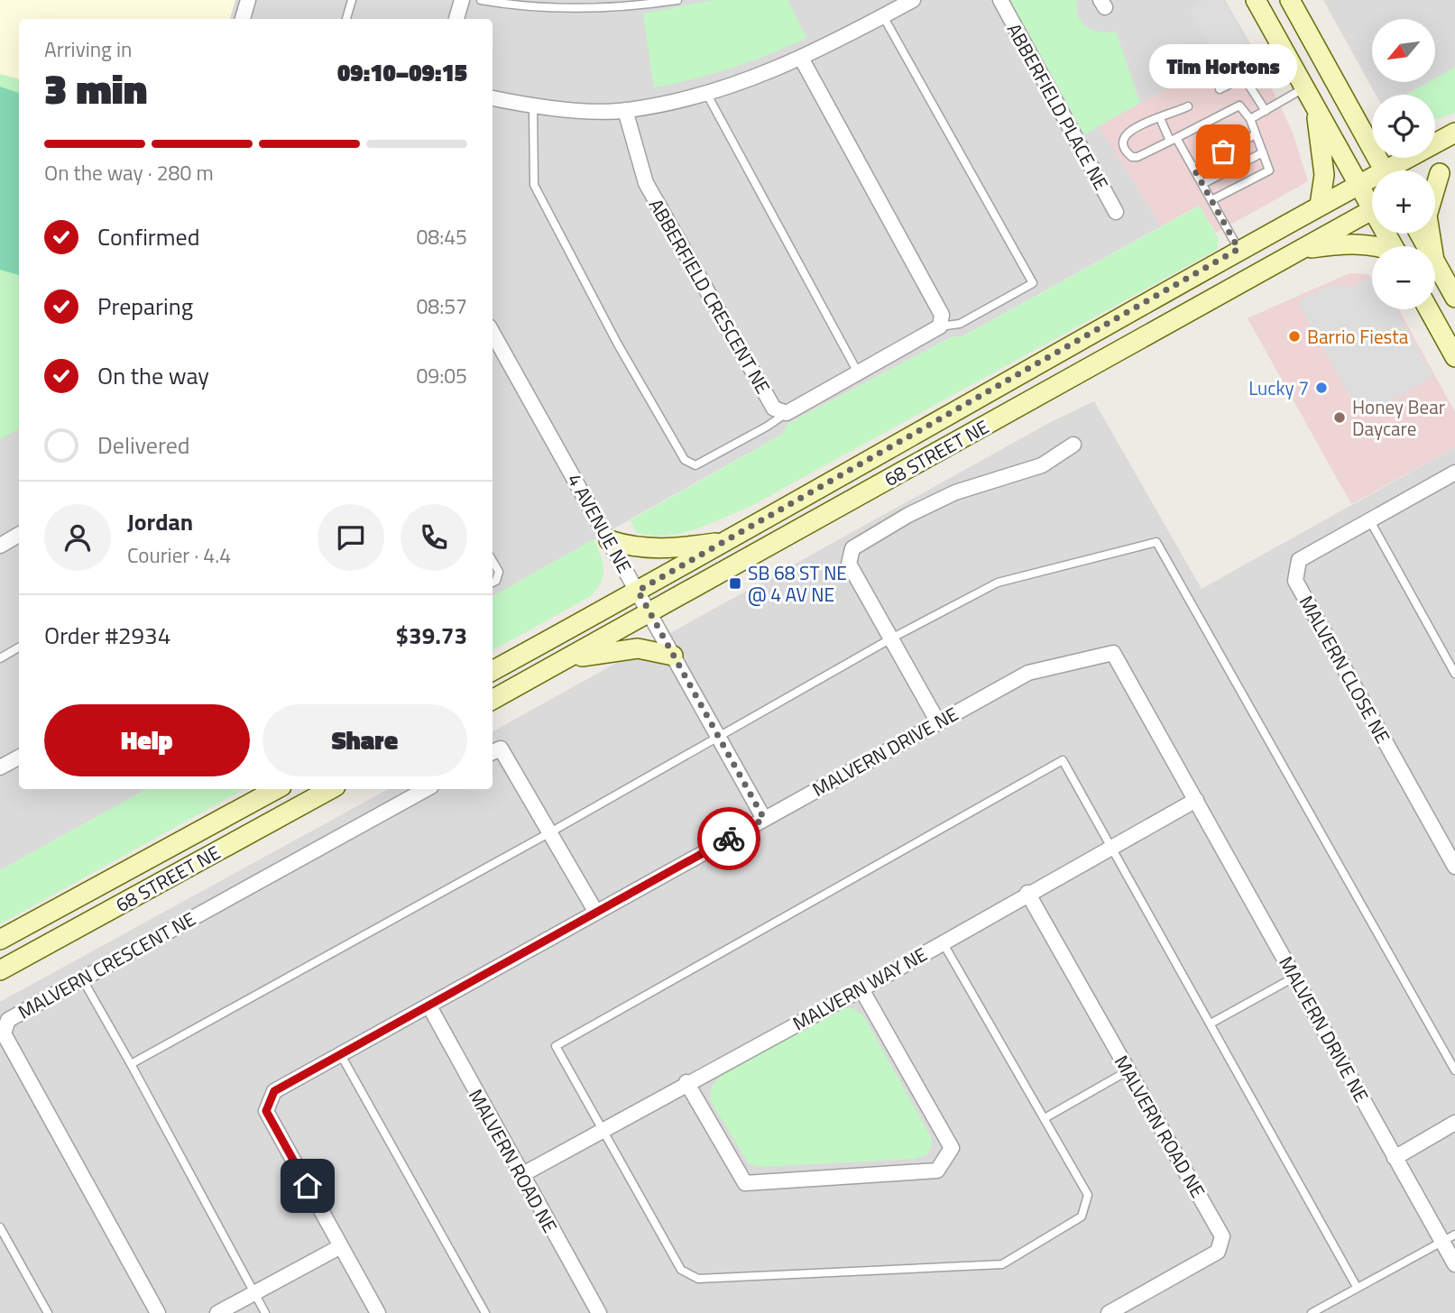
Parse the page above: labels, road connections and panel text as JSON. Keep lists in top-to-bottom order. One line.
{"streets":{"main road":["68 STREET NE"],"street":["ABBERFIELD PLACE NE","ABBERFIELD CRESCENT NE","4 AVENUE NE","MALVERN CLOSE NE","MALVERN DRIVE NE","MALVERN CRESCENT NE","MALVERN WAY NE","MALVERN ROAD NE"]},"crossings":[["68 STREET NE","4 AVENUE NE"],["4 AVENUE NE","MALVERN DRIVE NE"],["MALVERN DRIVE NE","MALVERN WAY NE"],["MALVERN DRIVE NE","MALVERN ROAD NE"],["MALVERN WAY NE","MALVERN ROAD NE"]],"places":{"other":["Tim Hortons","Barrio Fiesta","Lucky 7","Honey Bear Daycare"],"transit":["SB 68 ST NE @ 4 AV NE"]},"north":"bottom left","page":{"map_buttons":["+","−"],"heading":["3 min","Arriving in","09:10–09:15"],"panel":["Jordan","Courier · 4.4","Order #2934","$39.73"],"bubble":"Tim Hortons","bar":"On the way · 280 m","list":[["Confirmed","08:45"],["Preparing","08:57"],["On the way","09:05"],"Delivered"],"buttons":["Help","Share"]}}
